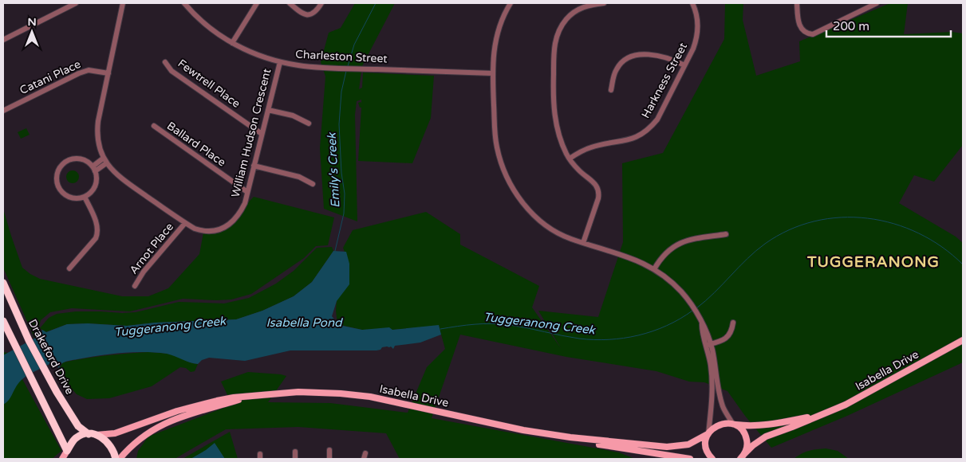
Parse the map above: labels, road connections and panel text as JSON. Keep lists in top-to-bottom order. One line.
{"streets":{"highway":["Drakeford Drive"],"main road":["Isabella Drive"],"street":["Charleston Street","Catani Place","Harkness Street","Fewtrell Place","William Hudson Crescent","Ballard Place","Arnot Place"]},"crossings":[["Charleston Street","William Hudson Crescent"],["Catani Place","William Hudson Crescent"],["Fewtrell Place","William Hudson Crescent"],["William Hudson Crescent","Ballard Place"],["William Hudson Crescent","Arnot Place"],["Drakeford Drive","Isabella Drive"]],"districts":["TUGGERANONG"],"water":["Emily's Creek","Isabella Pond","Tuggeranong Creek"],"scale_bar":"200 m","north":"top"}
